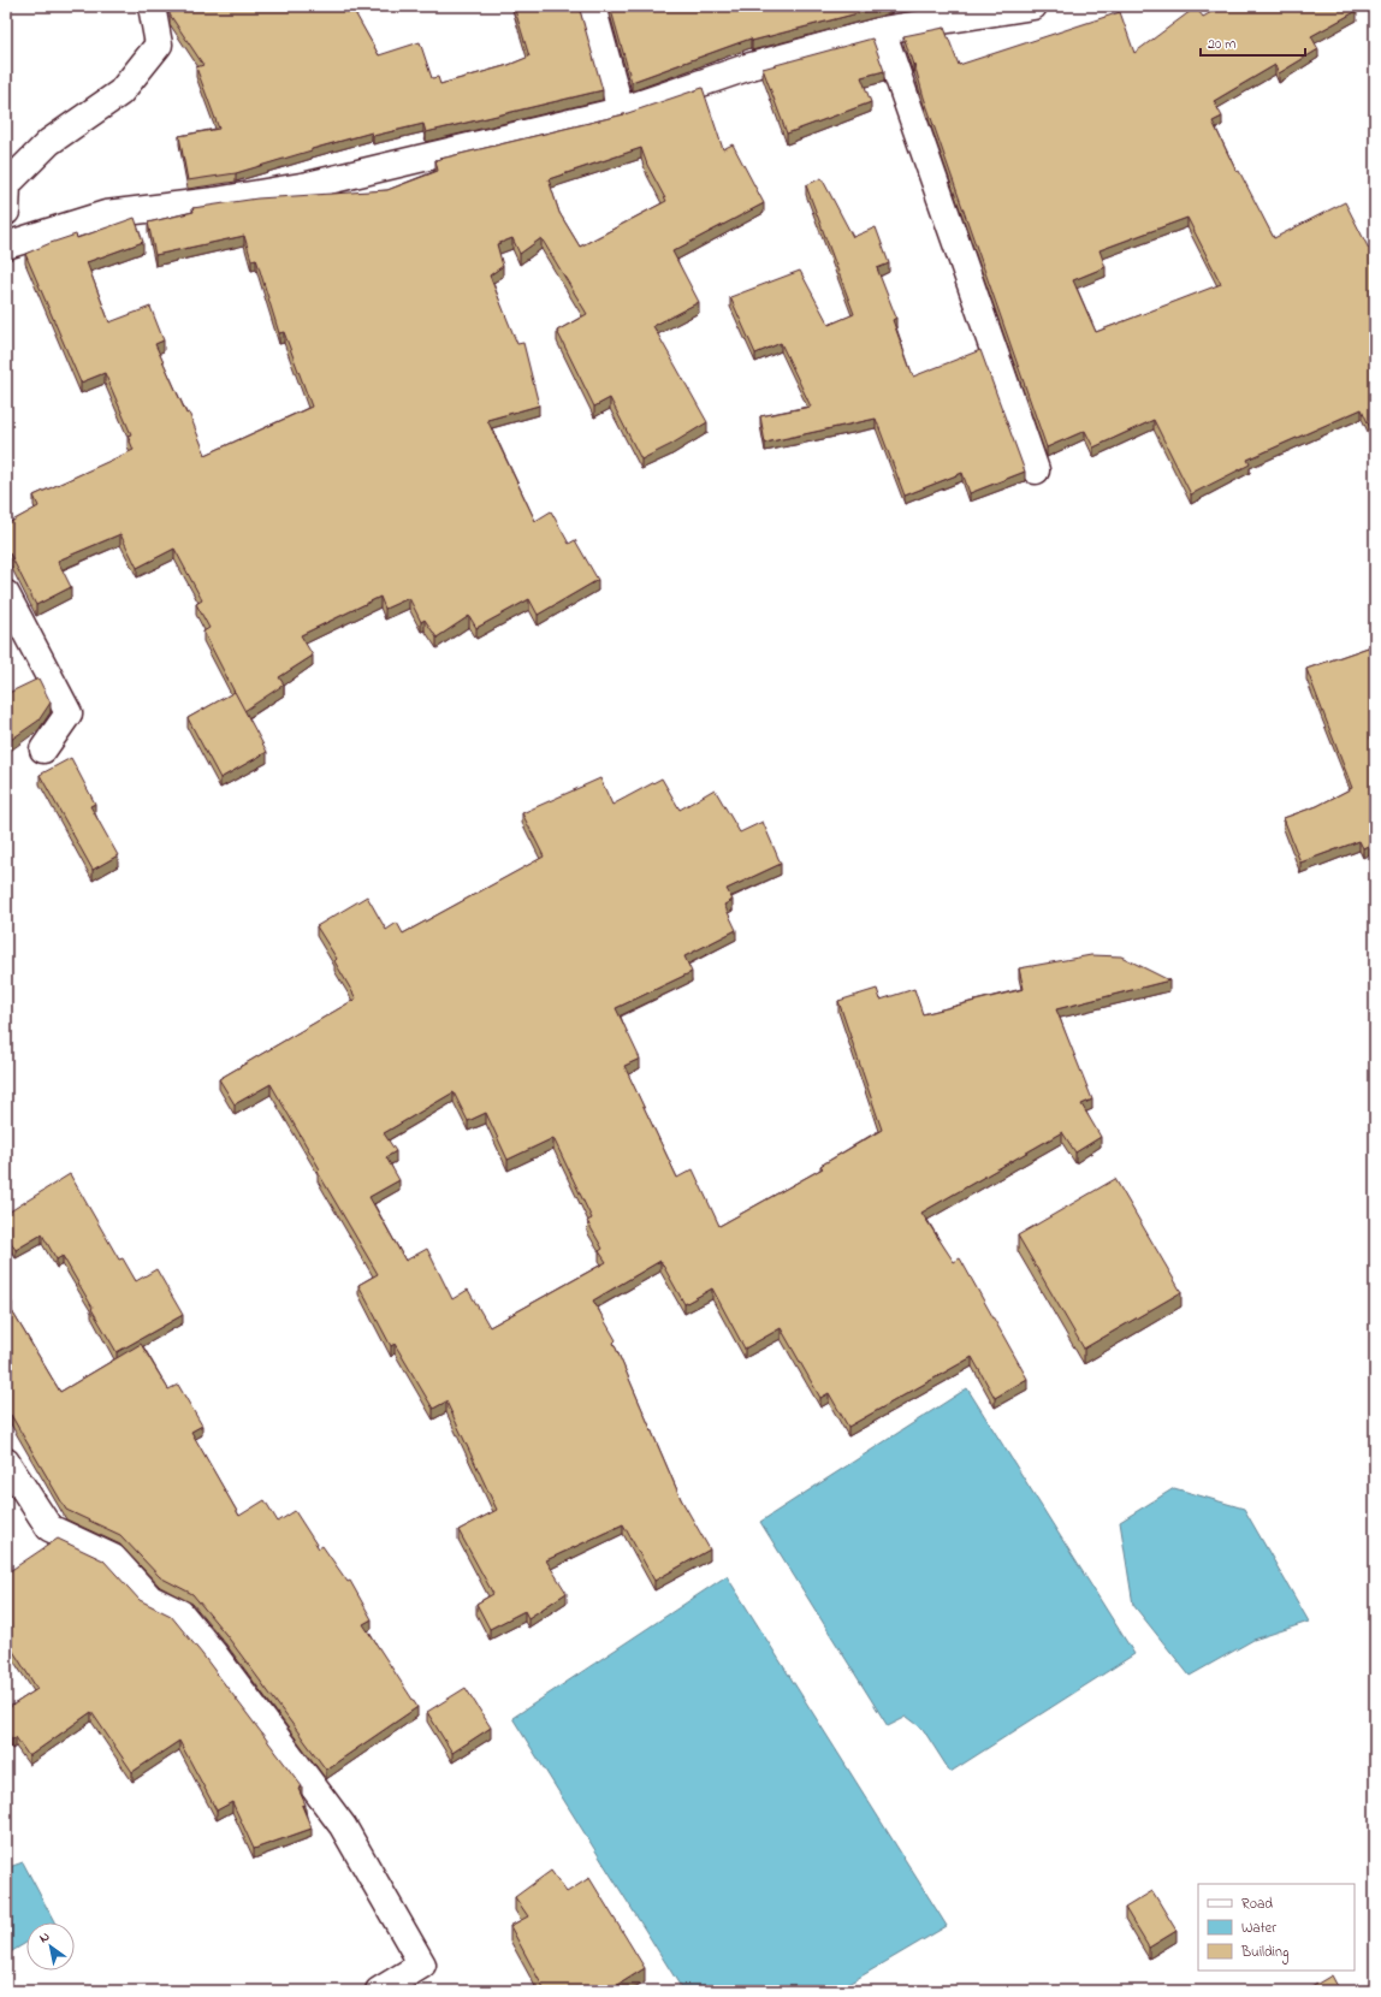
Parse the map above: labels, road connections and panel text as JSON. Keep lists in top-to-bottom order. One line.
{"legend":["Road","Water","Building"],"scale_bar":"20 m","north":"top left"}
